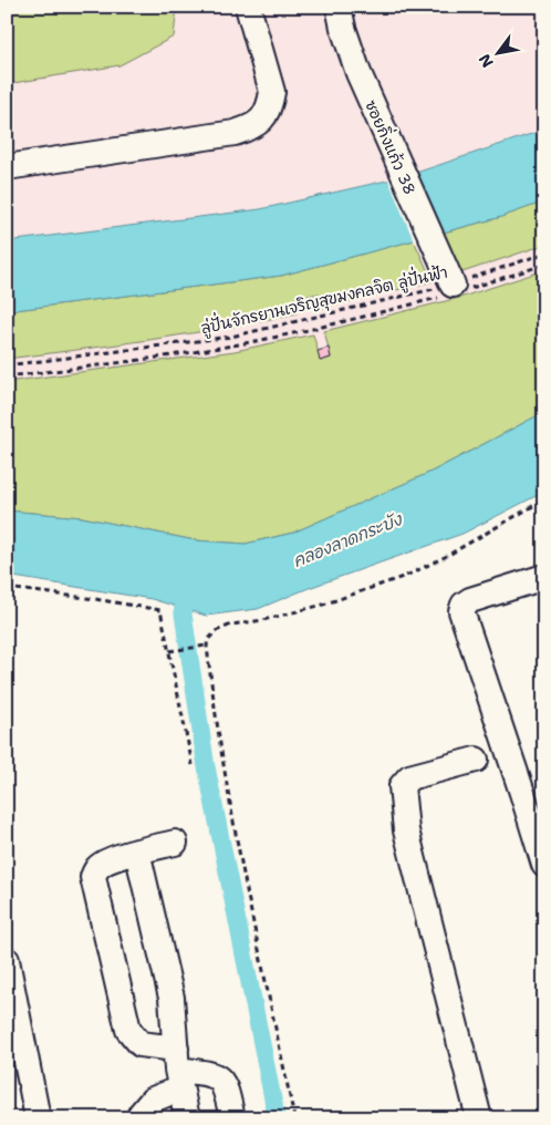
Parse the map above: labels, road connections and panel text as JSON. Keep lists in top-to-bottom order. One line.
{"streets":{"street":["ซอยกิ่งแก้ว 38"],"path":["ลู่ปั่นจักรยานเจริญสุขมงคลจิต ลู่ปั่นฟ้า"]},"crossings":[["ซอยกิ่งแก้ว 38","ลู่ปั่นจักรยานเจริญสุขมงคลจิต ลู่ปั่นฟ้า"]],"water":["คลองลาดกระบัง"],"north":"bottom left"}
